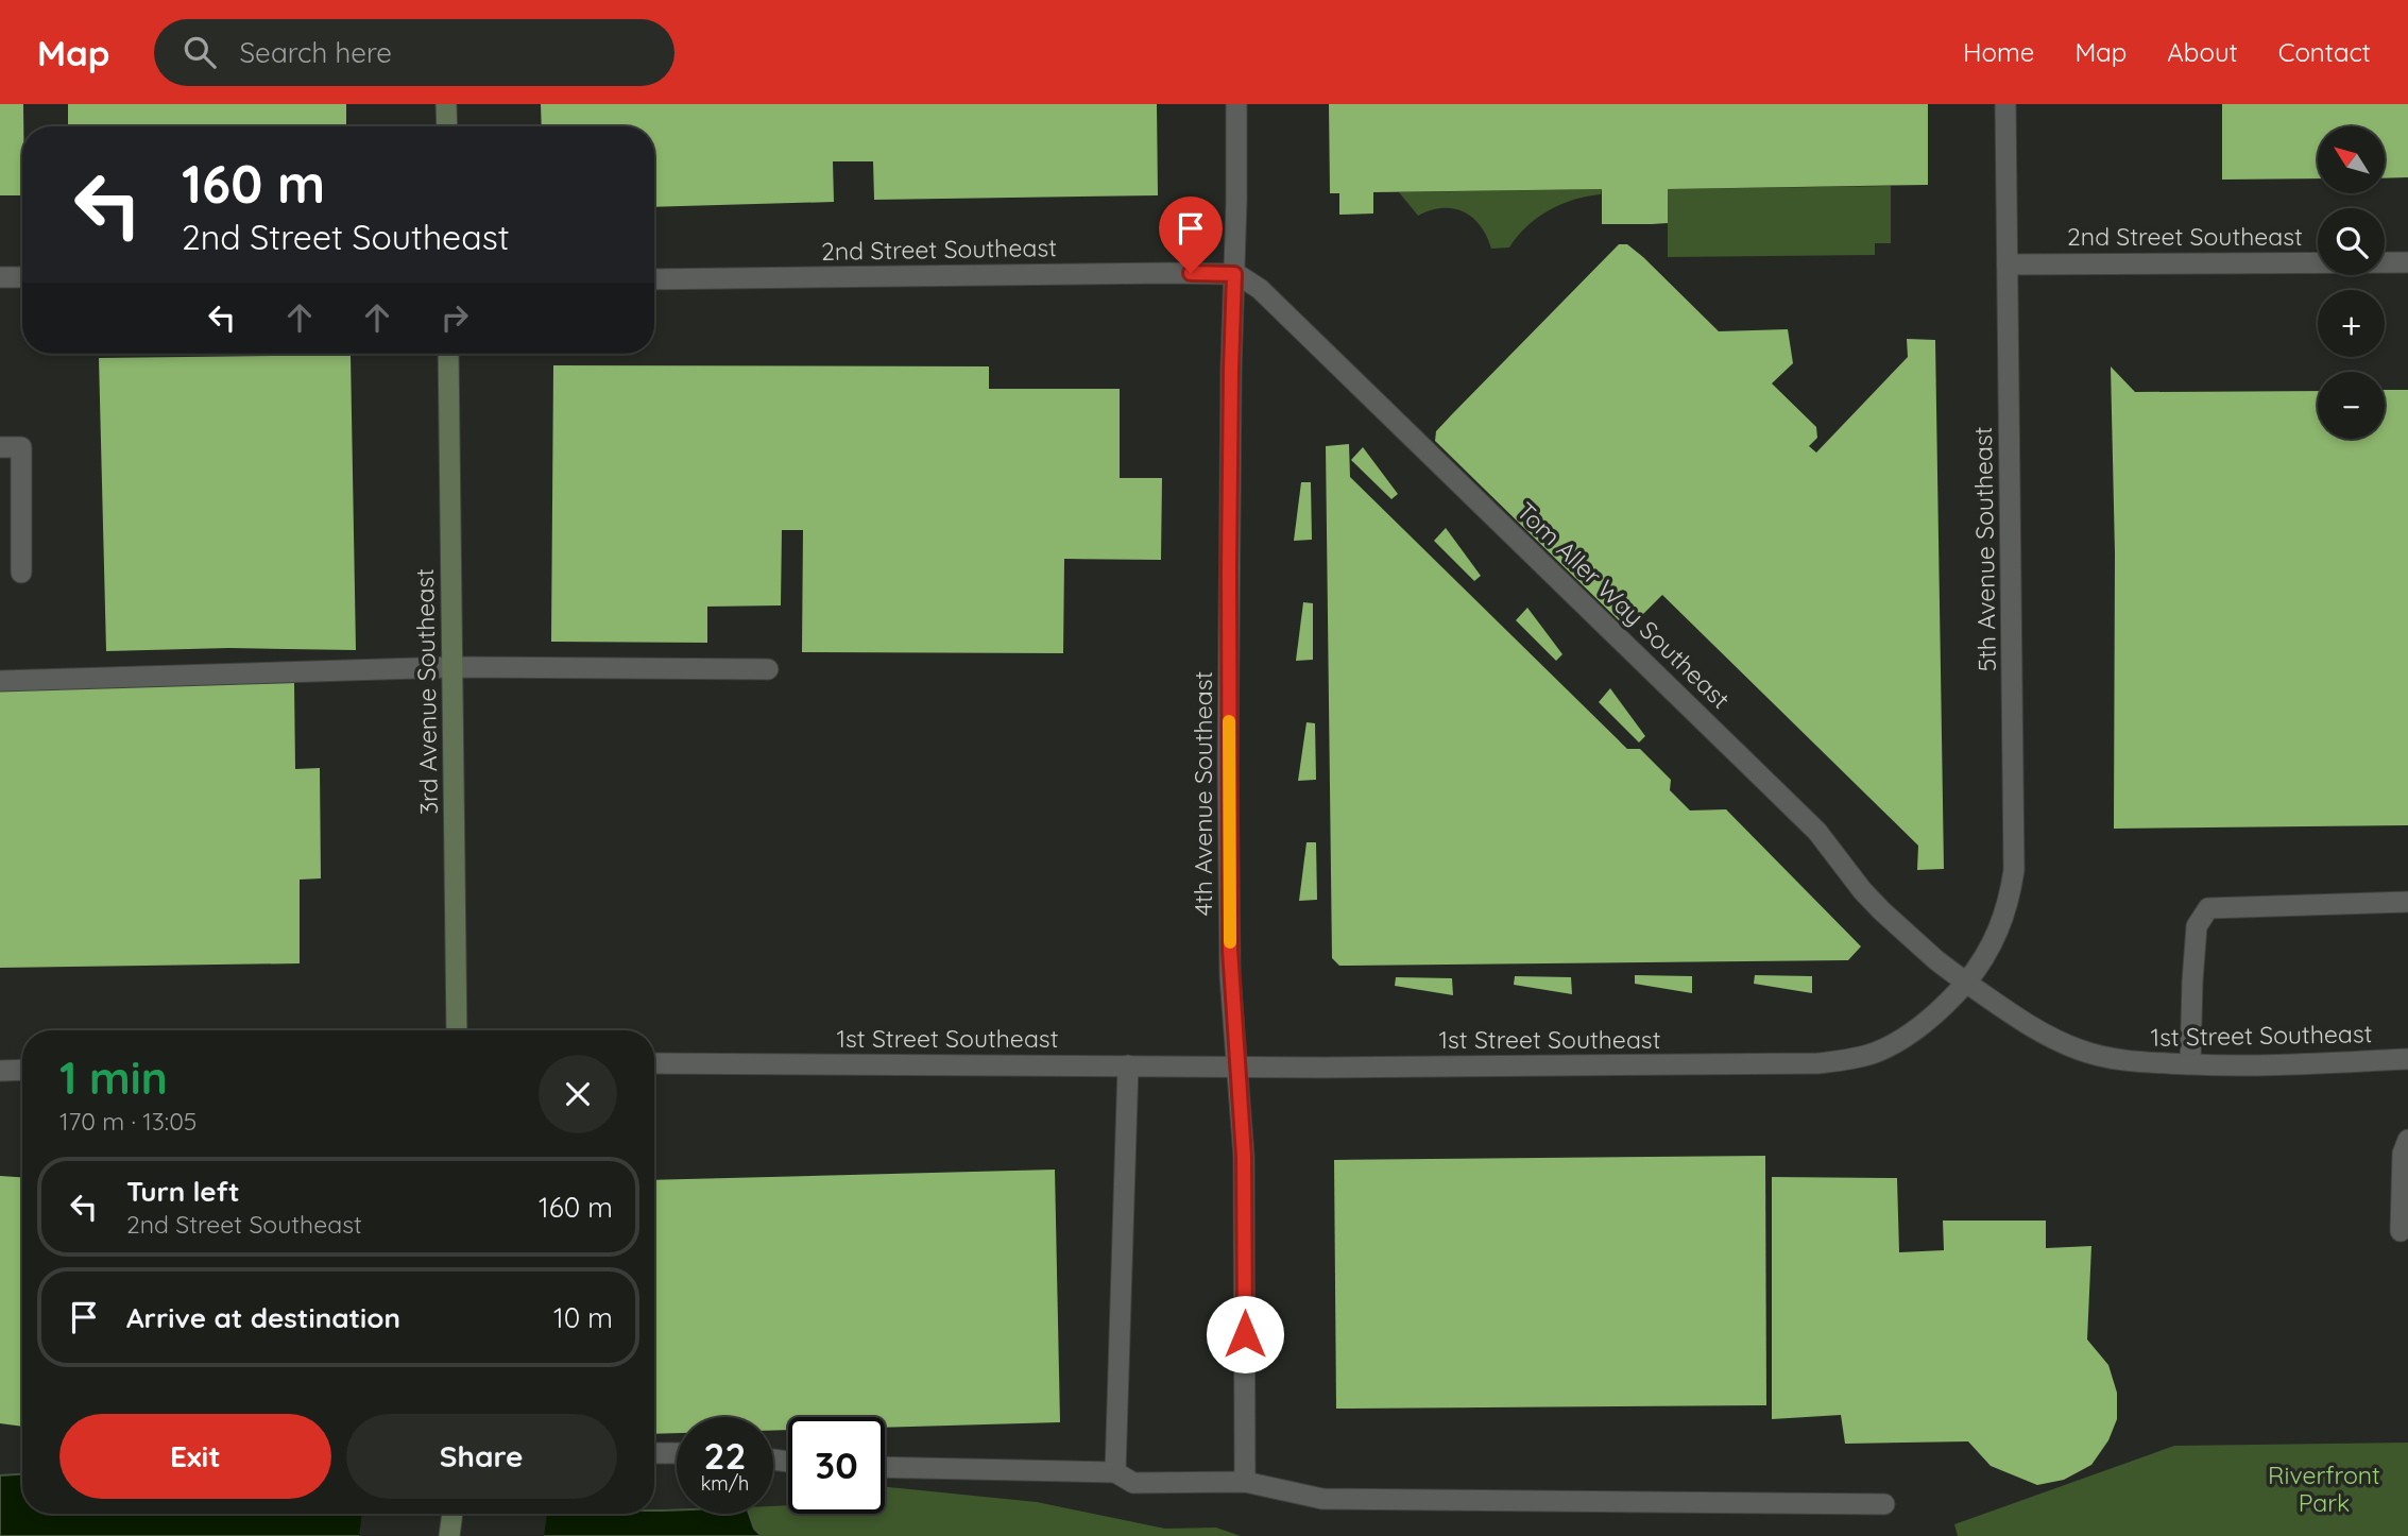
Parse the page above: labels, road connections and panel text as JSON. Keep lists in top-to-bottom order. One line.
{"streets":{"main road":["3rd Avenue Southeast"],"street":["2nd Street Southeast","5th Avenue Southeast","Tom Aller Way Southeast","4th Avenue Southeast","1st Street Southeast"]},"crossings":[["2nd Street Southeast","5th Avenue Southeast"],["2nd Street Southeast","Tom Aller Way Southeast"],["2nd Street Southeast","4th Avenue Southeast"],["5th Avenue Southeast","Tom Aller Way Southeast"],["5th Avenue Southeast","1st Street Southeast"],["Tom Aller Way Southeast","4th Avenue Southeast"],["Tom Aller Way Southeast","1st Street Southeast"],["4th Avenue Southeast","1st Street Southeast"]],"parks":["Riverfront Park"],"north":"top left","page":{"header":"Map","search":"Search here","nav":["Home","Map","About","Contact"],"map_buttons":["+","−"],"turn":["160 m","2nd Street Southeast"],"heading":["1 min","170 m · 13:05"],"list":[{"name":"Turn left","note":"2nd Street Southeast","value":"160 m"},{"name":"Arrive at destination","value":"10 m"}],"buttons":["Exit","Share"],"speed":"22 km/h","limit":"30"}}
